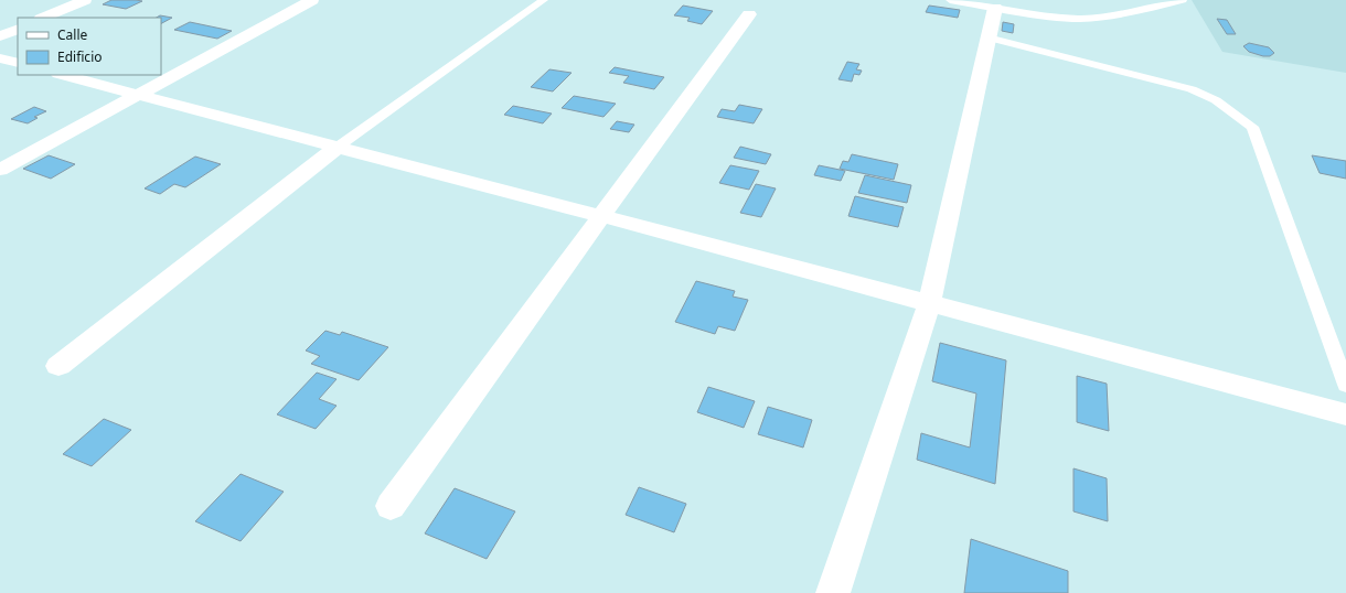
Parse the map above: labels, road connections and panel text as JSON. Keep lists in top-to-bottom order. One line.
{"legend":["Calle","Edificio"]}
